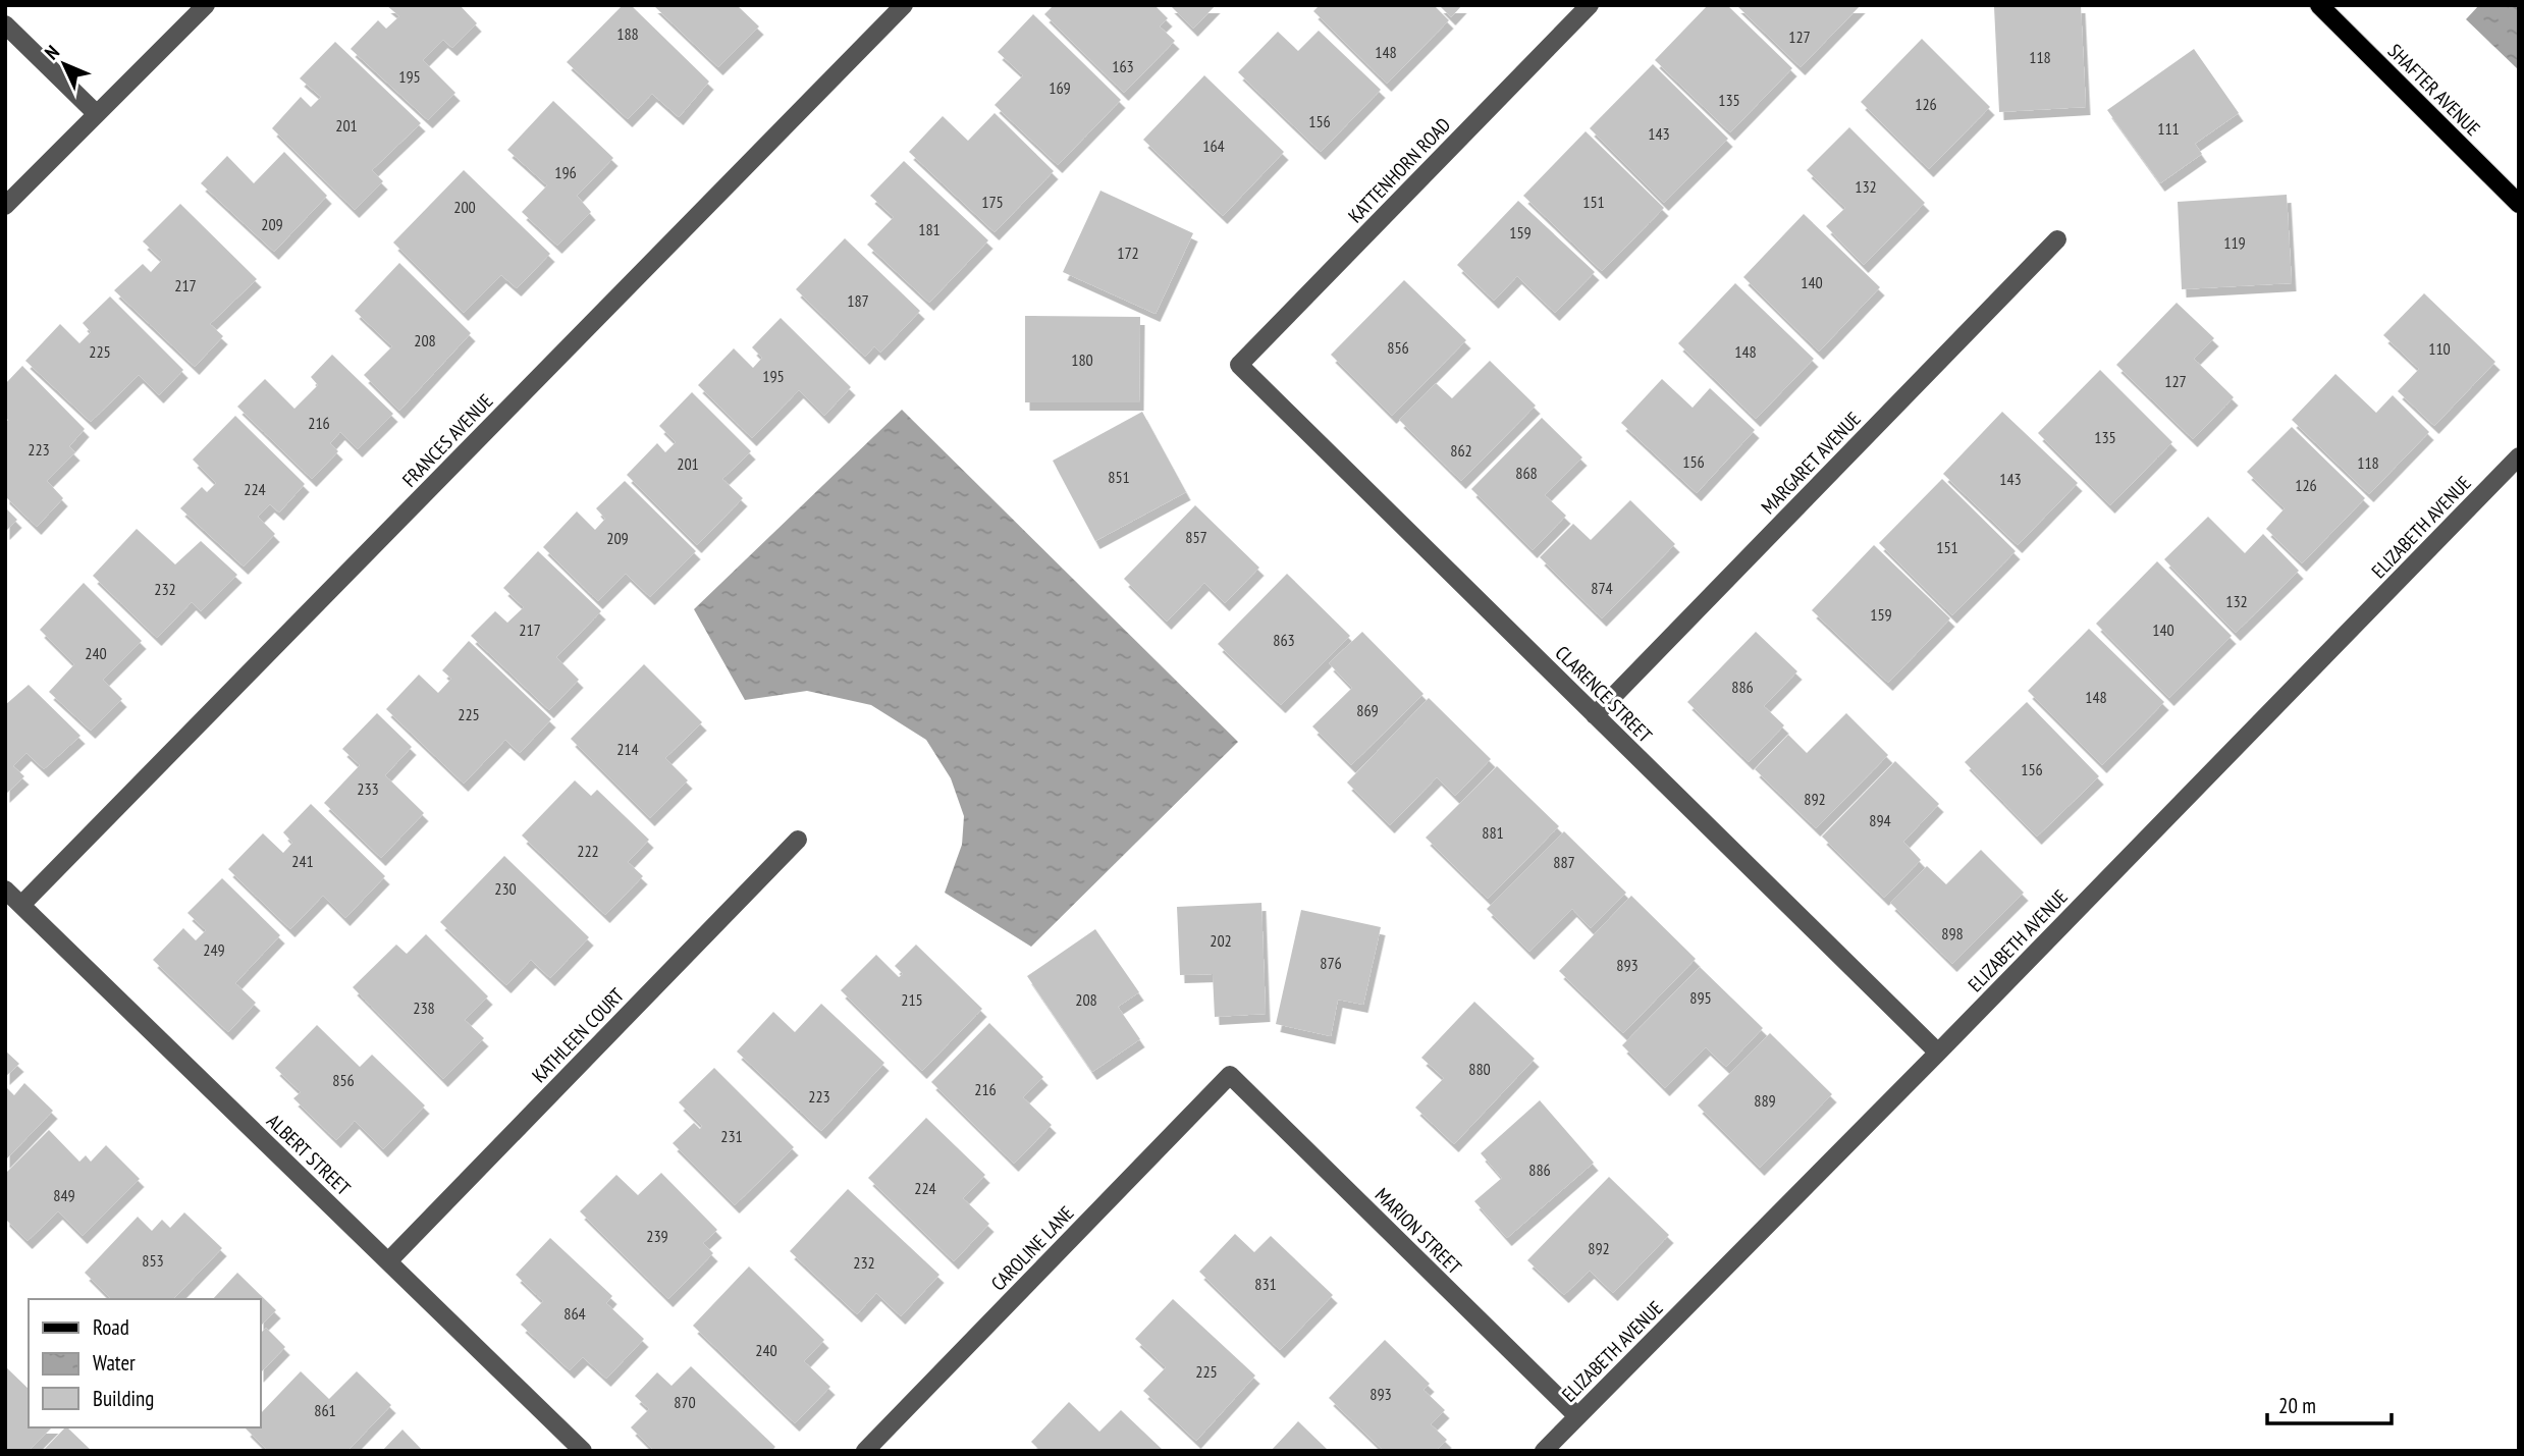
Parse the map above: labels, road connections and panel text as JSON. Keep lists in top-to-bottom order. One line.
{"streets":{"main road":["SHAFTER AVENUE"],"street":["KATTENHORN ROAD","FRANCES AVENUE","MARGARET AVENUE","ELIZABETH AVENUE","CLARENCE STREET","KATHLEEN COURT","ALBERT STREET","MARION STREET","CAROLINE LANE"]},"crossings":[["KATTENHORN ROAD","CLARENCE STREET"],["FRANCES AVENUE","ALBERT STREET"],["MARGARET AVENUE","CLARENCE STREET"],["ELIZABETH AVENUE","CLARENCE STREET"],["ELIZABETH AVENUE","MARION STREET"],["KATHLEEN COURT","ALBERT STREET"],["MARION STREET","CAROLINE LANE"]],"house_numbers":["188","127","148","118","163","195","169","135","126","156","201","111","143","164","196","132","175","151","200","209","181","159","119","172","140","217","187","208","856","110","225","148","180","195","127","216","135","223","862","156","118","201","868","851","143","126","224","857","209","151","874","232","132","159","217","140","863","240","886","148","869","225","214","156","233","892","894","881","222","241","887","230","898","202","249","876","893","895","215","208","238","880","856","216","223","889","231","886","224","849","239","892","853","232","831","864","240","225","893","870","861"],"legend":["Road","Water","Building"],"scale_bar":"20 m","north":"top left"}
